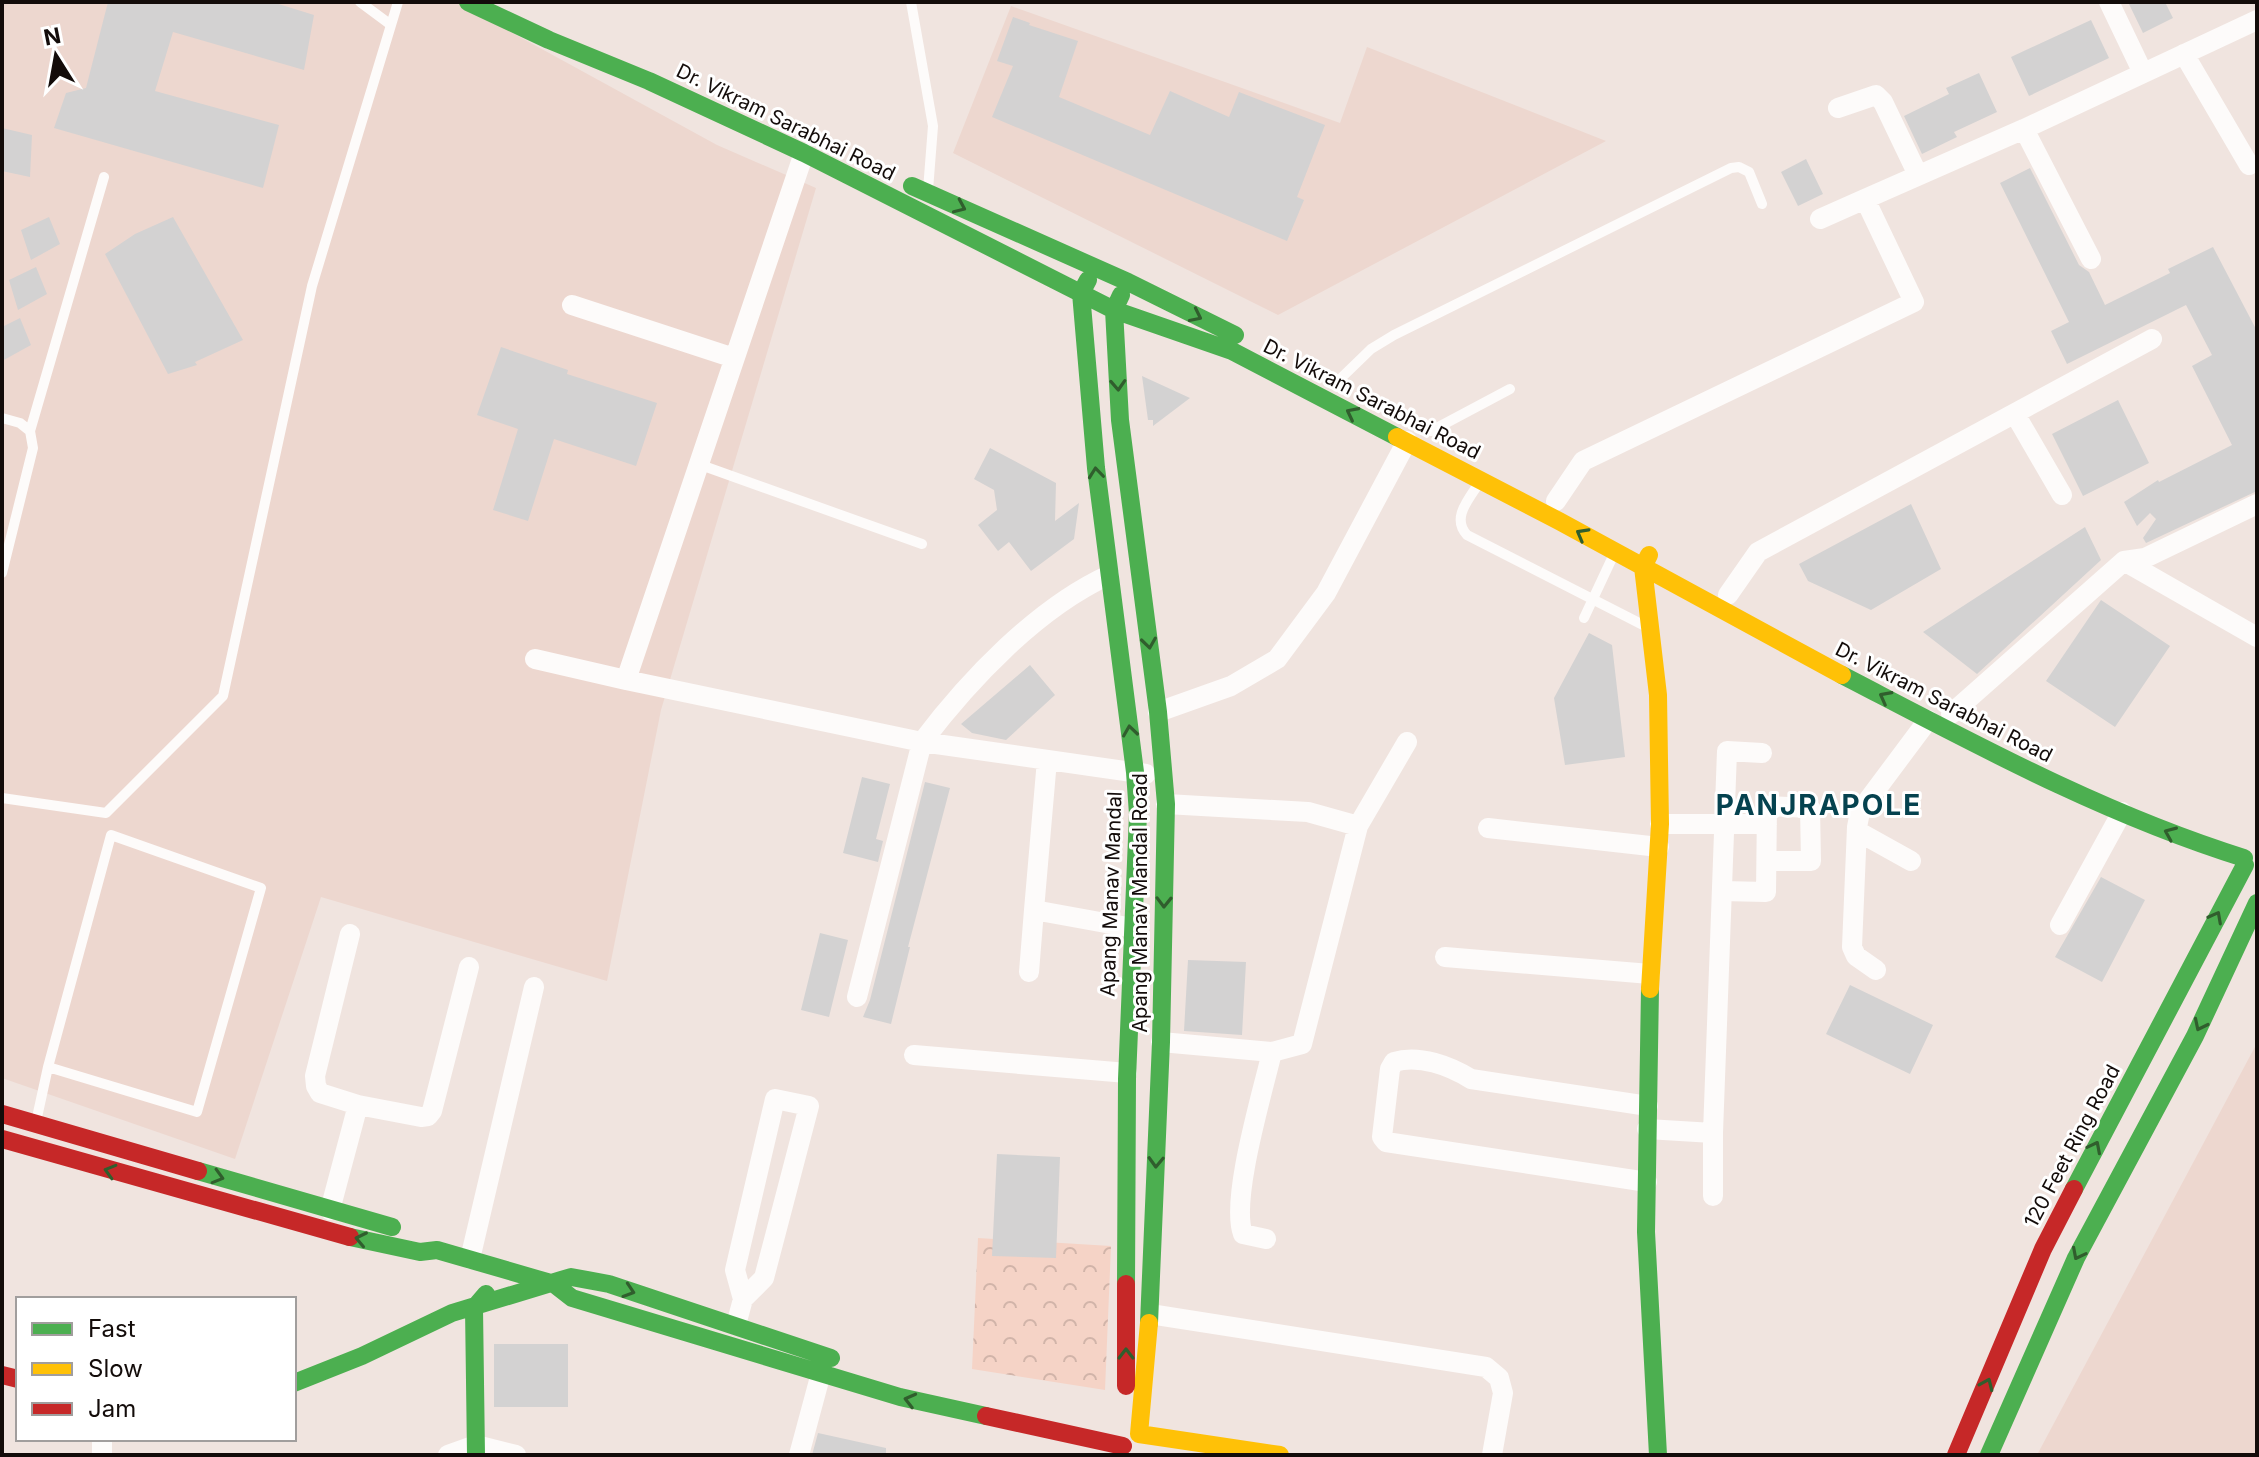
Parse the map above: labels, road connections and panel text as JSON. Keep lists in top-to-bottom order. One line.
{"streets":{"street":["Dr. Vikram Sarabhai Road","Apang Manav Mandal","Apang Manav Mandal Road","120 Feet Ring Road"]},"crossings":[["Dr. Vikram Sarabhai Road","Apang Manav Mandal"],["Dr. Vikram Sarabhai Road","Apang Manav Mandal Road"],["Dr. Vikram Sarabhai Road","120 Feet Ring Road"],["Apang Manav Mandal","Apang Manav Mandal Road"]],"one_way":["Apang Manav Mandal","Apang Manav Mandal Road"],"districts":["PANJRAPOLE"],"legend":["Fast","Slow","Jam"],"north":"top"}
